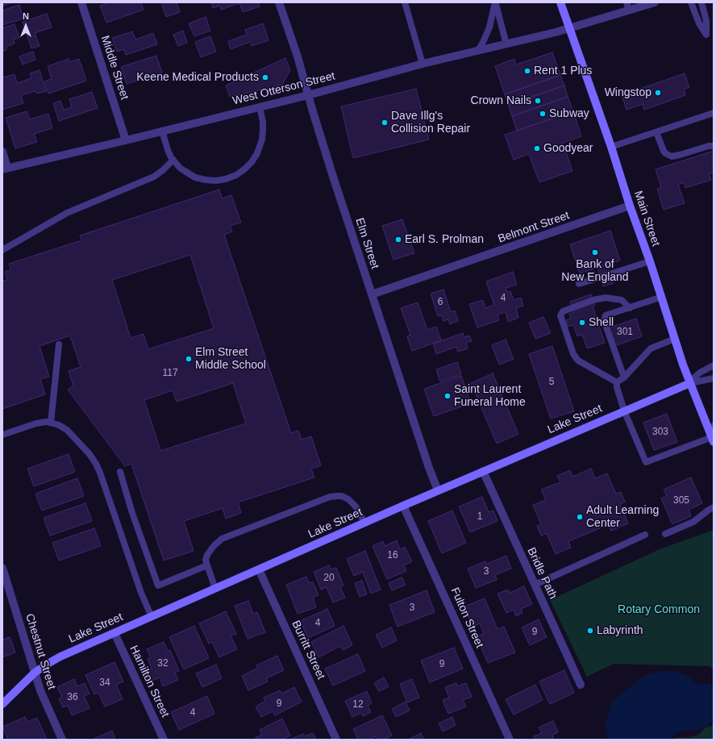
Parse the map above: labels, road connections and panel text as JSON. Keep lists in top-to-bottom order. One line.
{"streets":{"street":["Middle Street","West Otterson Street","Main Street","Belmont Street","Elm Street","Lake Street","Bridle Path","Fulton Street","Burritt Street","Chestnut Street","Hamilton Street"]},"crossings":[["Middle Street","West Otterson Street"],["West Otterson Street","Main Street"],["West Otterson Street","Elm Street"],["Main Street","Belmont Street"],["Main Street","Lake Street"],["Belmont Street","Elm Street"],["Elm Street","Lake Street"],["Lake Street","Bridle Path"],["Lake Street","Fulton Street"],["Lake Street","Burritt Street"],["Lake Street","Chestnut Street"],["Lake Street","Hamilton Street"]],"parks":["Rotary Common"],"places":["Rent 1 Plus","Keene Medical Products","Wingstop","Crown Nails","Subway","Dave Illg's Collision Repair","Goodyear","Earl S. Prolman","Bank of New England","Shell","Elm Street Middle School","Saint Laurent Funeral Home","Adult Learning Center","Labyrinth"],"house_numbers":["4","6","301","117","5","303","305","1","16","3","20","3","4","9","32","9","34","36","9","12","4"],"north":"top"}
